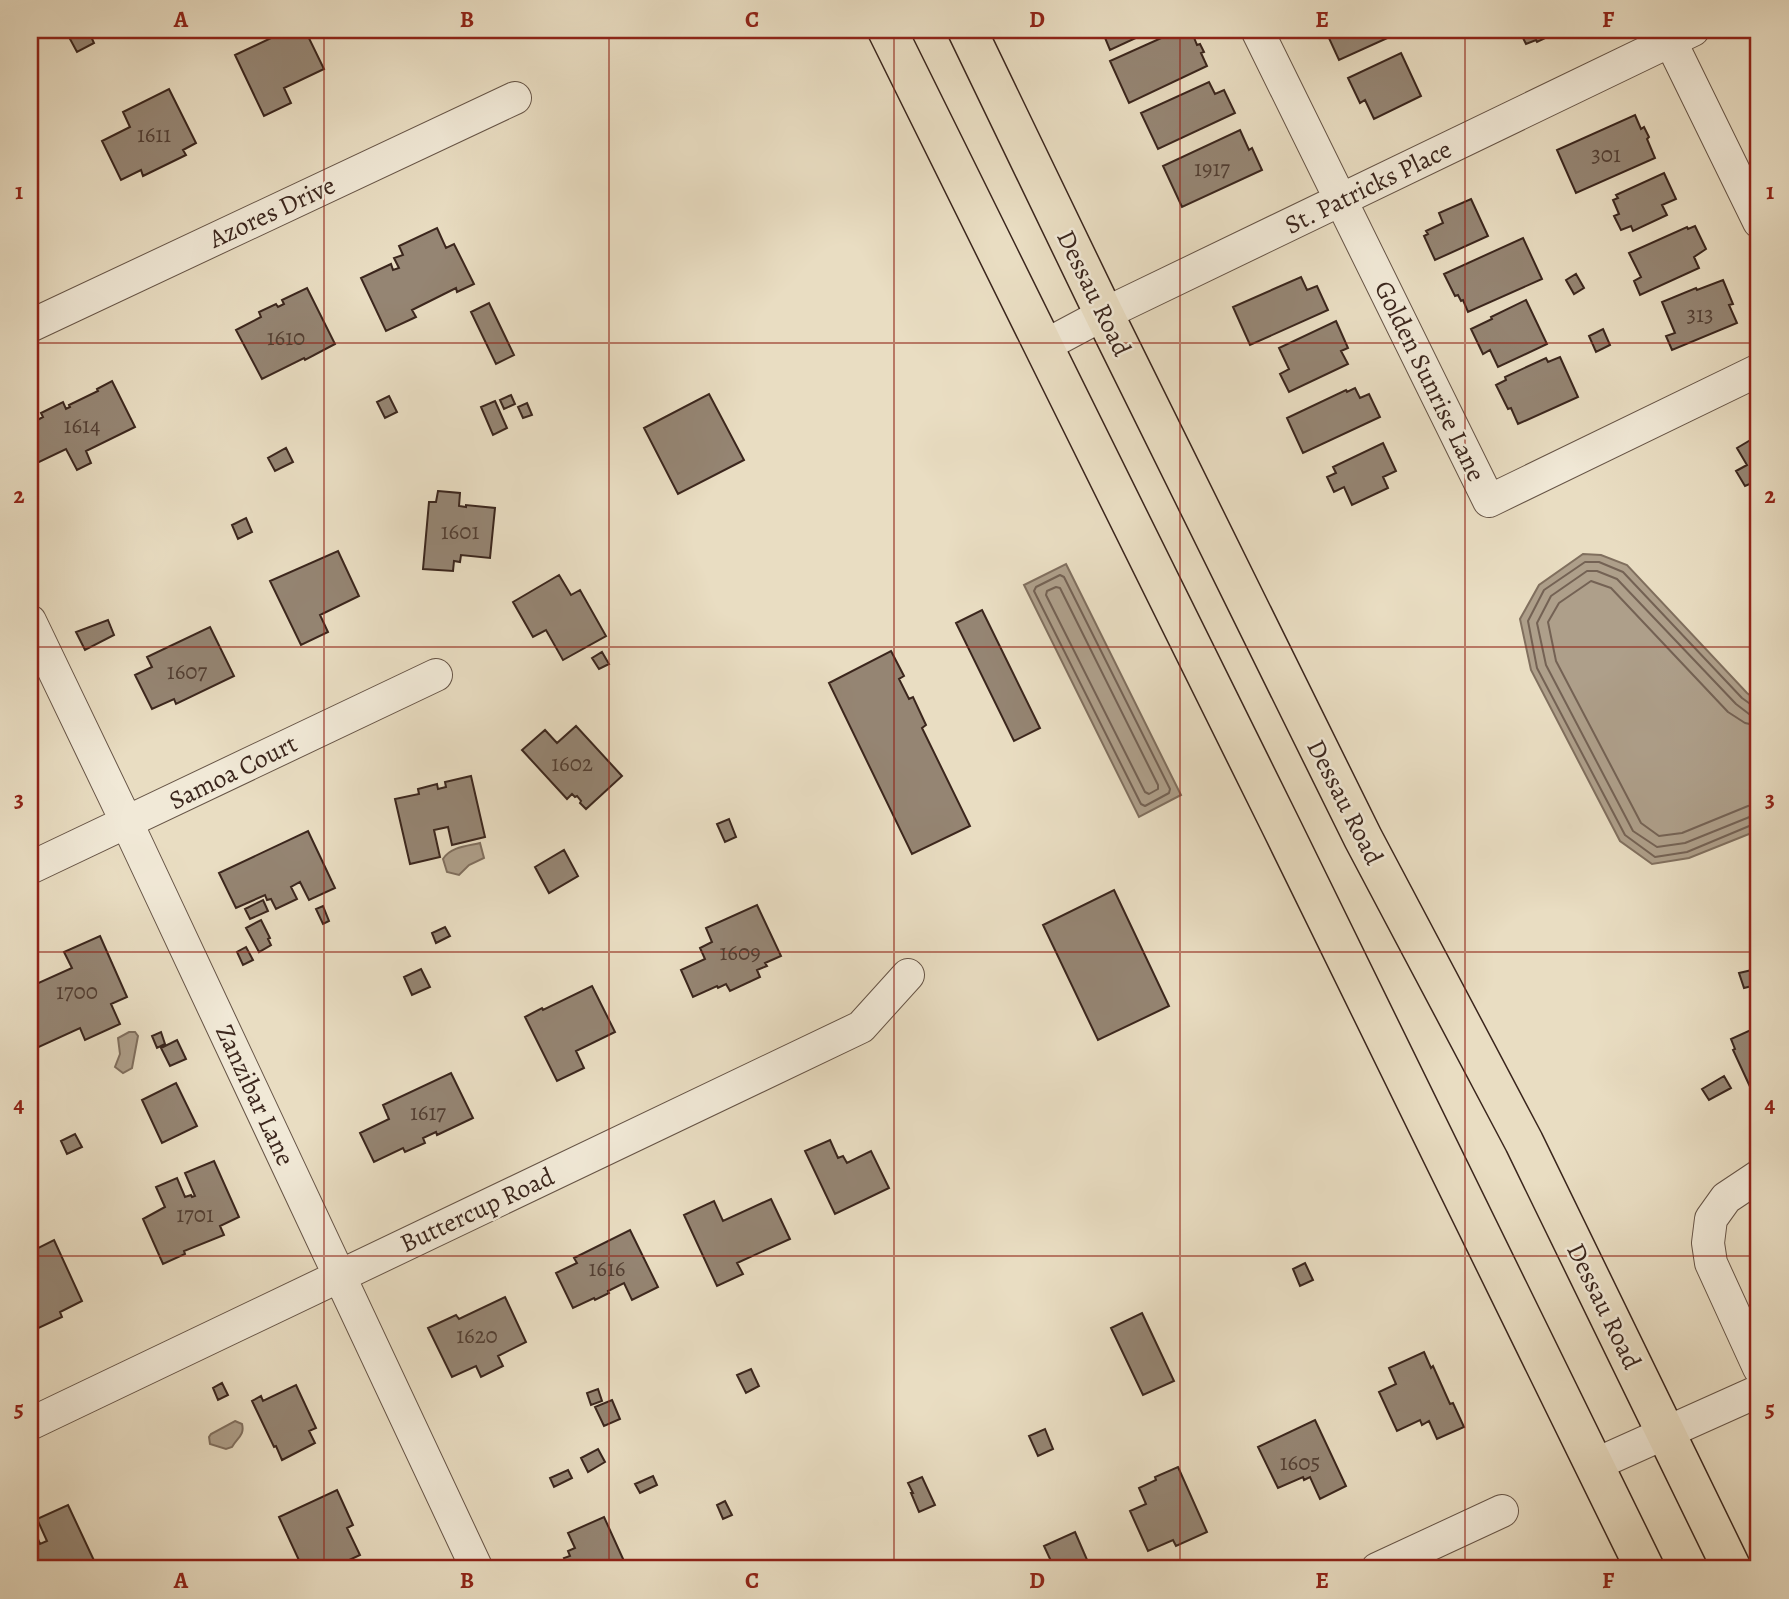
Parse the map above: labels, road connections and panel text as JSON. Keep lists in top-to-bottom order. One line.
{"streets":{"main road":["Dessau Road"],"street":["St. Patricks Place","Azores Drive","Golden Sunrise Lane","Samoa Court","Zanzibar Lane","Buttercup Road"]},"crossings":[["St. Patricks Place","Dessau Road"],["St. Patricks Place","Golden Sunrise Lane"],["Samoa Court","Zanzibar Lane"],["Zanzibar Lane","Buttercup Road"]],"house_numbers":["1611","301","1917","313","1610","1614","1601","1607","1602","1609","1700","1617","1701","1616","1620","1605"],"grid":{"columns":["A","B","C","D","E","F"],"rows":["1","2","3","4","5"]}}
